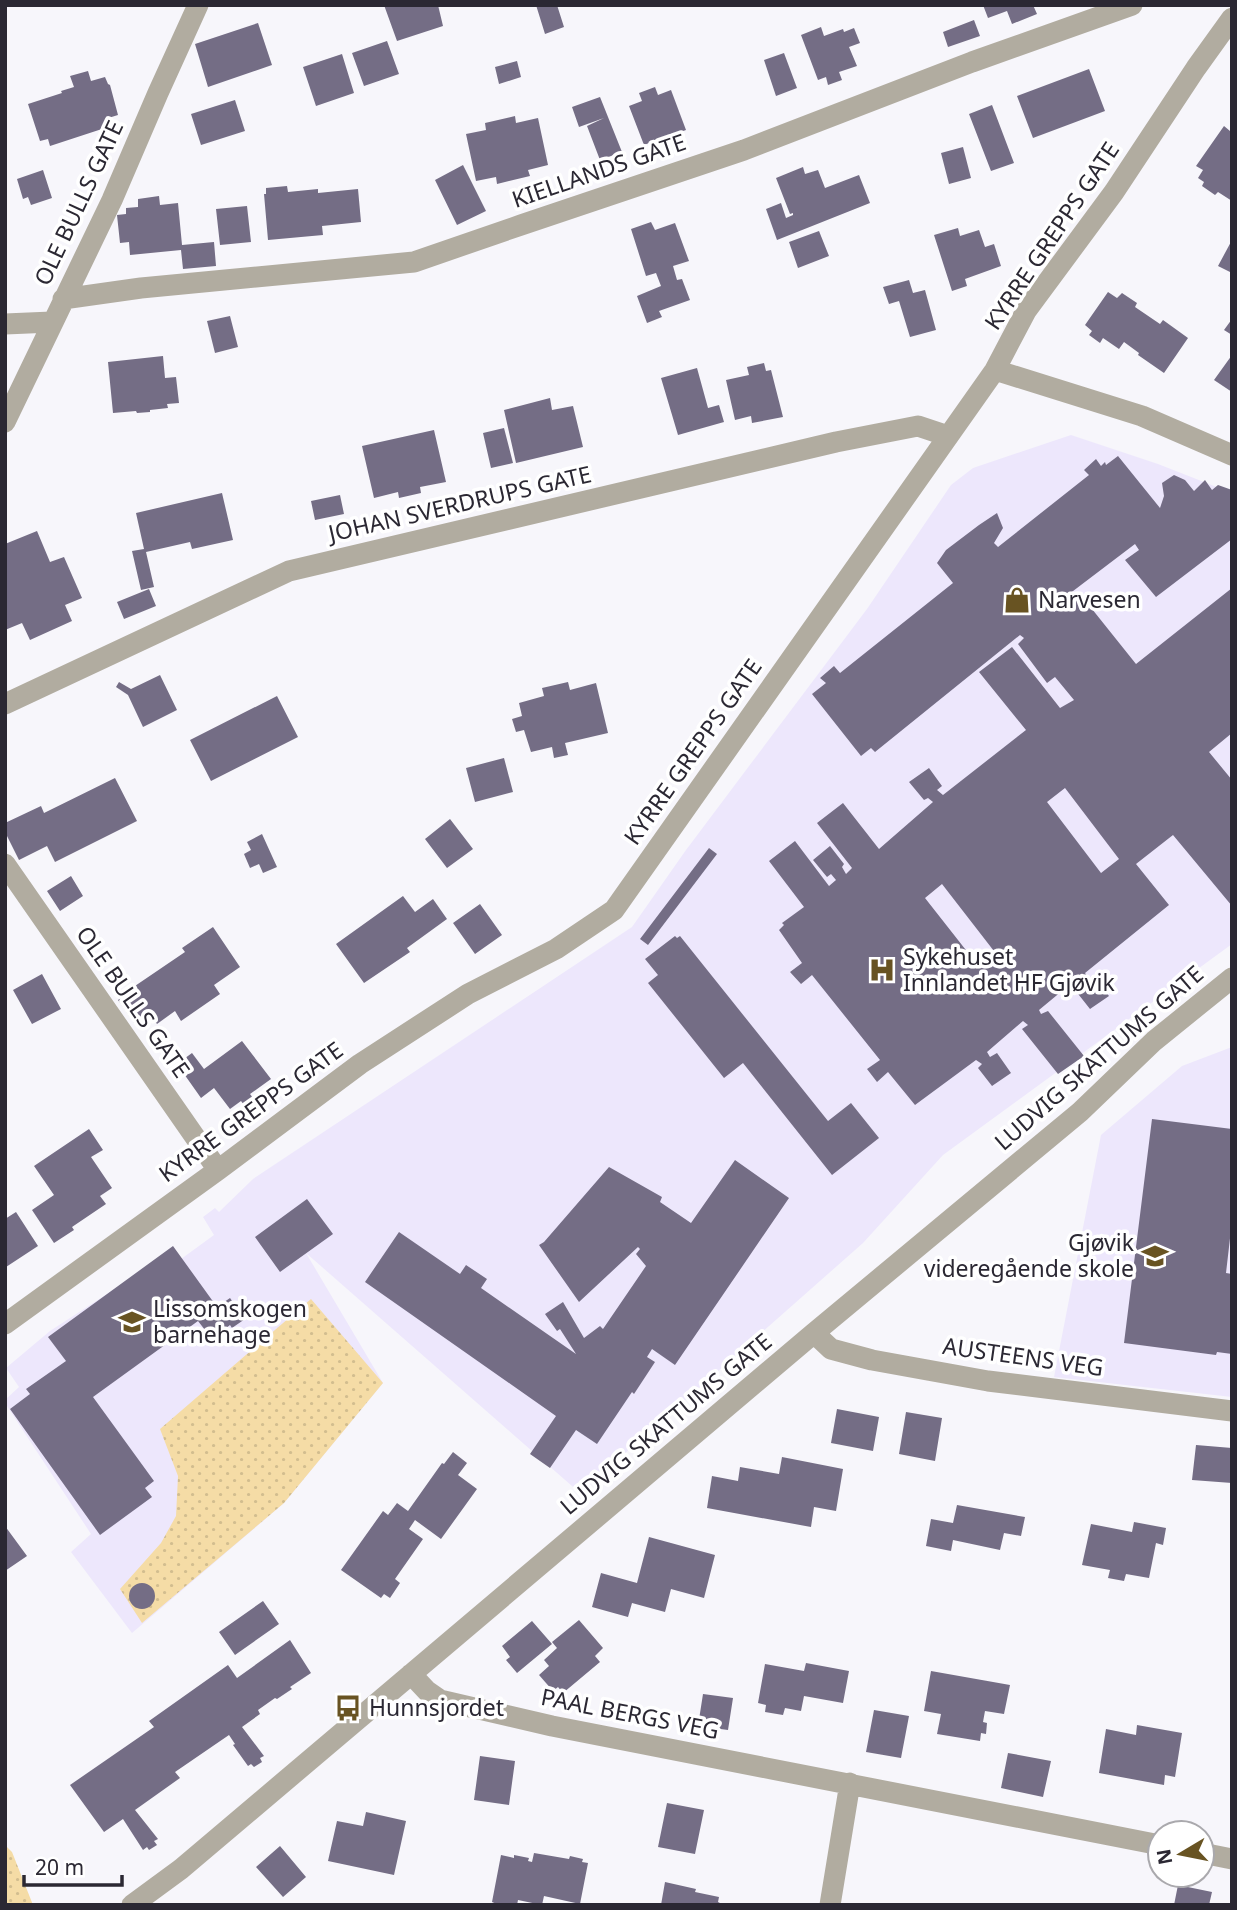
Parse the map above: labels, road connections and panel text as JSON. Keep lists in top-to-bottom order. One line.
{"streets":{"street":["KIELLANDS GATE","OLE BULLS GATE","KYRRE GREPPS GATE","JOHAN SVERDRUPS GATE","LUDVIG SKATTUMS GATE","AUSTEENS VEG","PAAL BERGS VEG"]},"crossings":[["KIELLANDS GATE","OLE BULLS GATE"],["OLE BULLS GATE","KYRRE GREPPS GATE"],["KYRRE GREPPS GATE","JOHAN SVERDRUPS GATE"],["LUDVIG SKATTUMS GATE","AUSTEENS VEG"],["LUDVIG SKATTUMS GATE","PAAL BERGS VEG"]],"places":{"shop":["Narvesen"],"hospital":["Sykehuset Innlandet HF Gjøvik"],"school or university":["Gjøvik videregående skole","Lissomskogen barnehage"],"bus stop":["Hunnsjordet"]},"scale_bar":"20 m","north":"left"}
